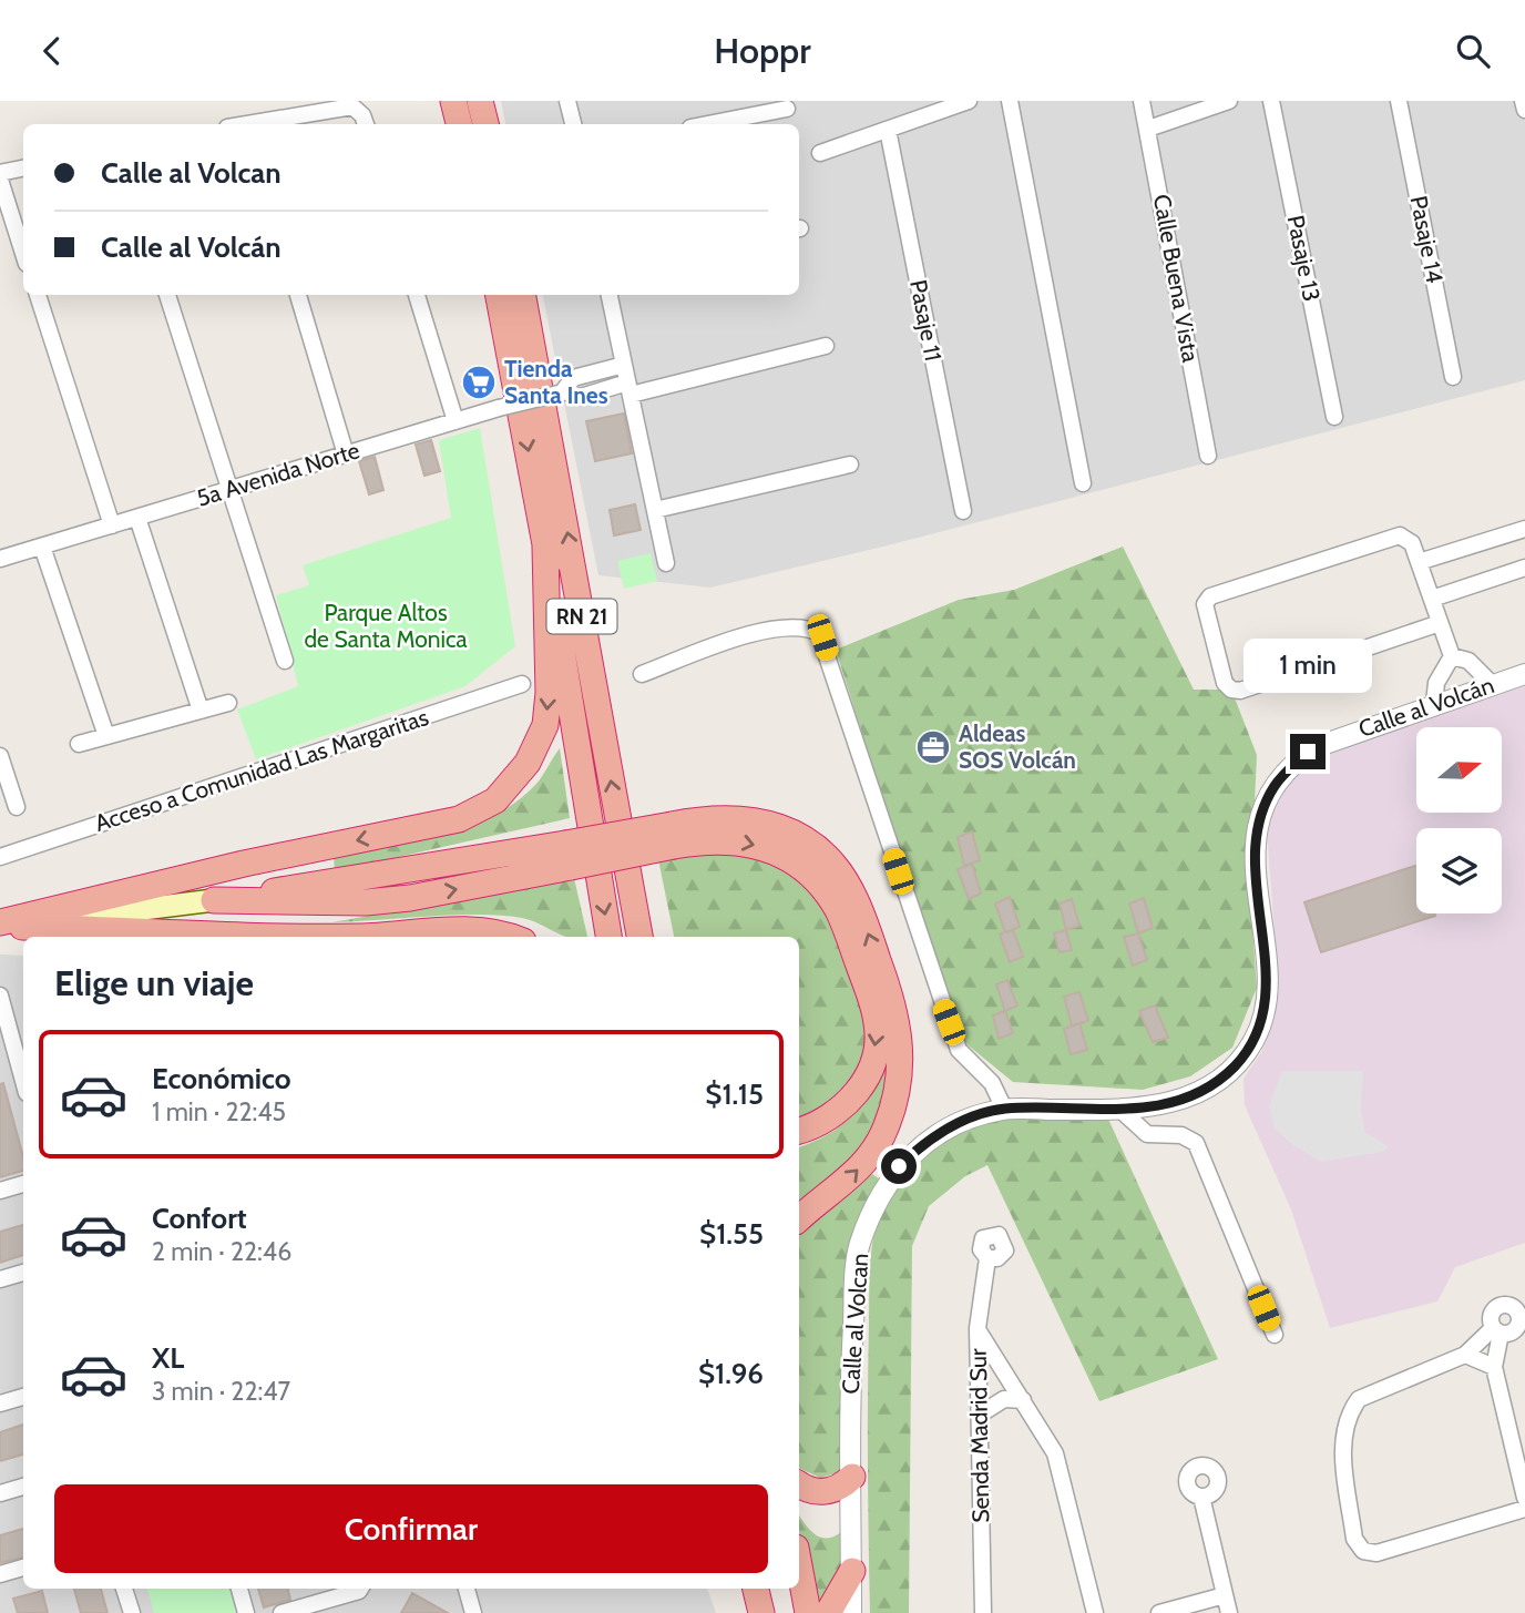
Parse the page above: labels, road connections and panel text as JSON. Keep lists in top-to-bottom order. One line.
{"streets":{"highway":["RN 21"],"street":["Pasaje 14","Pasaje 13","Calle Buena Vista","Pasaje 11","5a Avenida Norte","Calle al Volcán","Acceso a Comunidad Las Margaritas","Calle al Volcan","Senda Madrid Sur"]},"crossings":[["Calle al Volcán","Calle al Volcan"]],"parks":["Parque Altos de Santa Monica"],"places":{"supermarket":["Tienda Santa Ines"],"office":["Aldeas SOS Volcán"]},"north":"right","page":{"header":"Hoppr","banner":["Calle al Volcan","Calle al Volcán"],"bubble":"1 min","heading":"Elige un viaje","list":[{"name":"Económico","note":"1 min · 22:45","value":"$1.15"},{"name":"Confort","note":"2 min · 22:46","value":"$1.55"},{"name":"XL","note":"3 min · 22:47","value":"$1.96"}],"buttons":"Confirmar"}}
